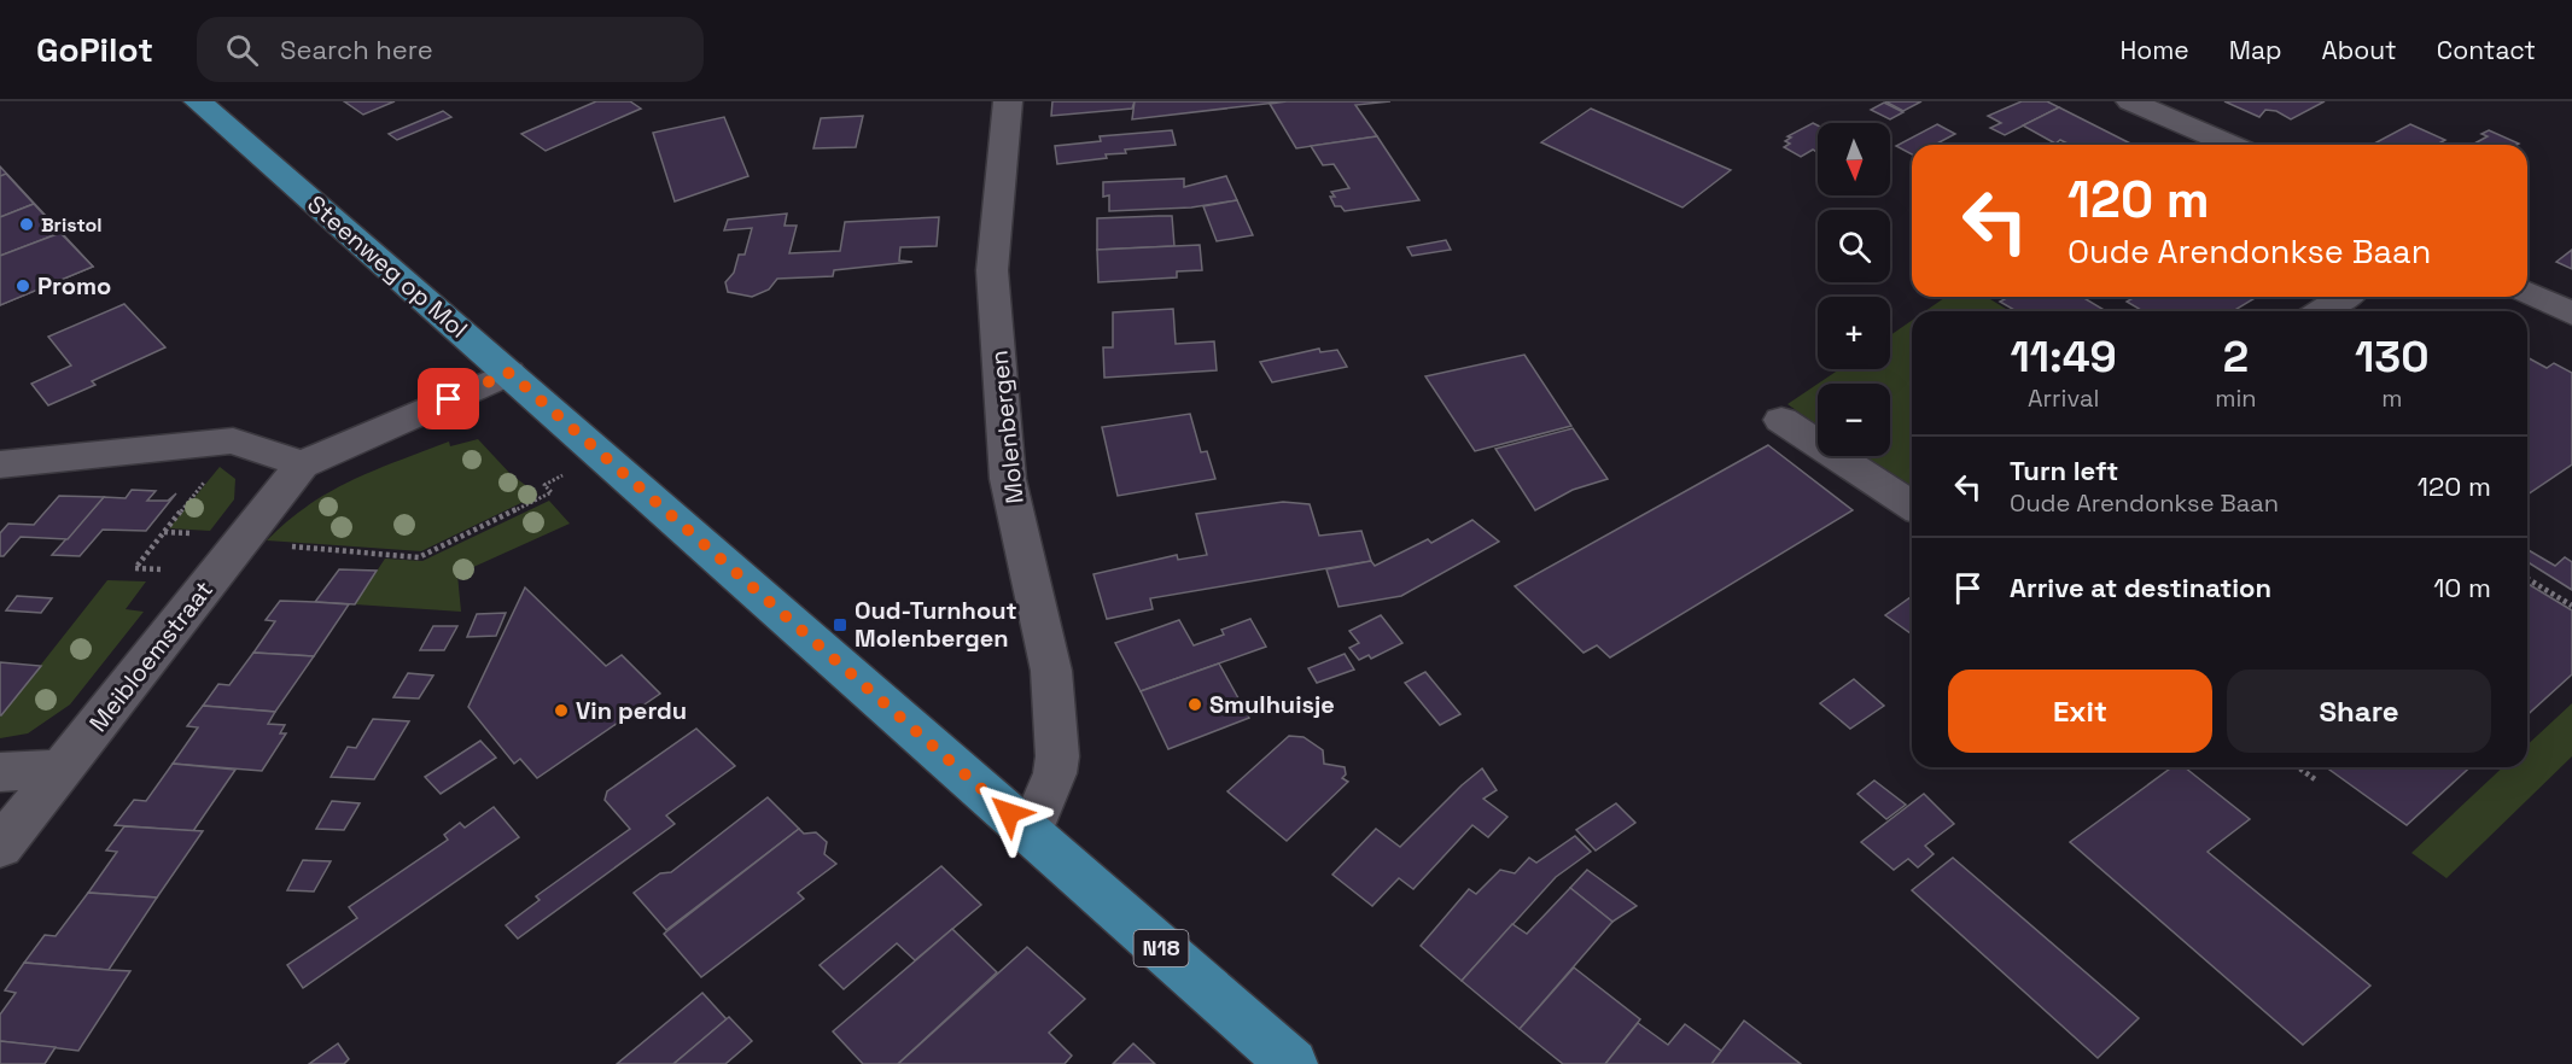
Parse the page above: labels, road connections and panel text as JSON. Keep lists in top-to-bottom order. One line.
{"streets":{"main road":["Steenweg op Mol","N18"],"street":["Molenbergen","Meibloemstraat"]},"crossings":[["Steenweg op Mol","Molenbergen"]],"places":{"other":["Bristol","Promo","Smulhuisje","Vin perdu"],"transit":["Oud-Turnhout Molenbergen"]},"north":"bottom","page":{"header":"GoPilot","search":"Search here","nav":["Home","Map","About","Contact"],"map_buttons":["+","−"],"turn":["120 m","Oude Arendonkse Baan"],"eta":["11:49","Arrival","2","min","130","m"],"list":[{"name":"Turn left","note":"Oude Arendonkse Baan","value":"120 m"},{"name":"Arrive at destination","value":"10 m"}],"buttons":["Exit","Share"]}}
